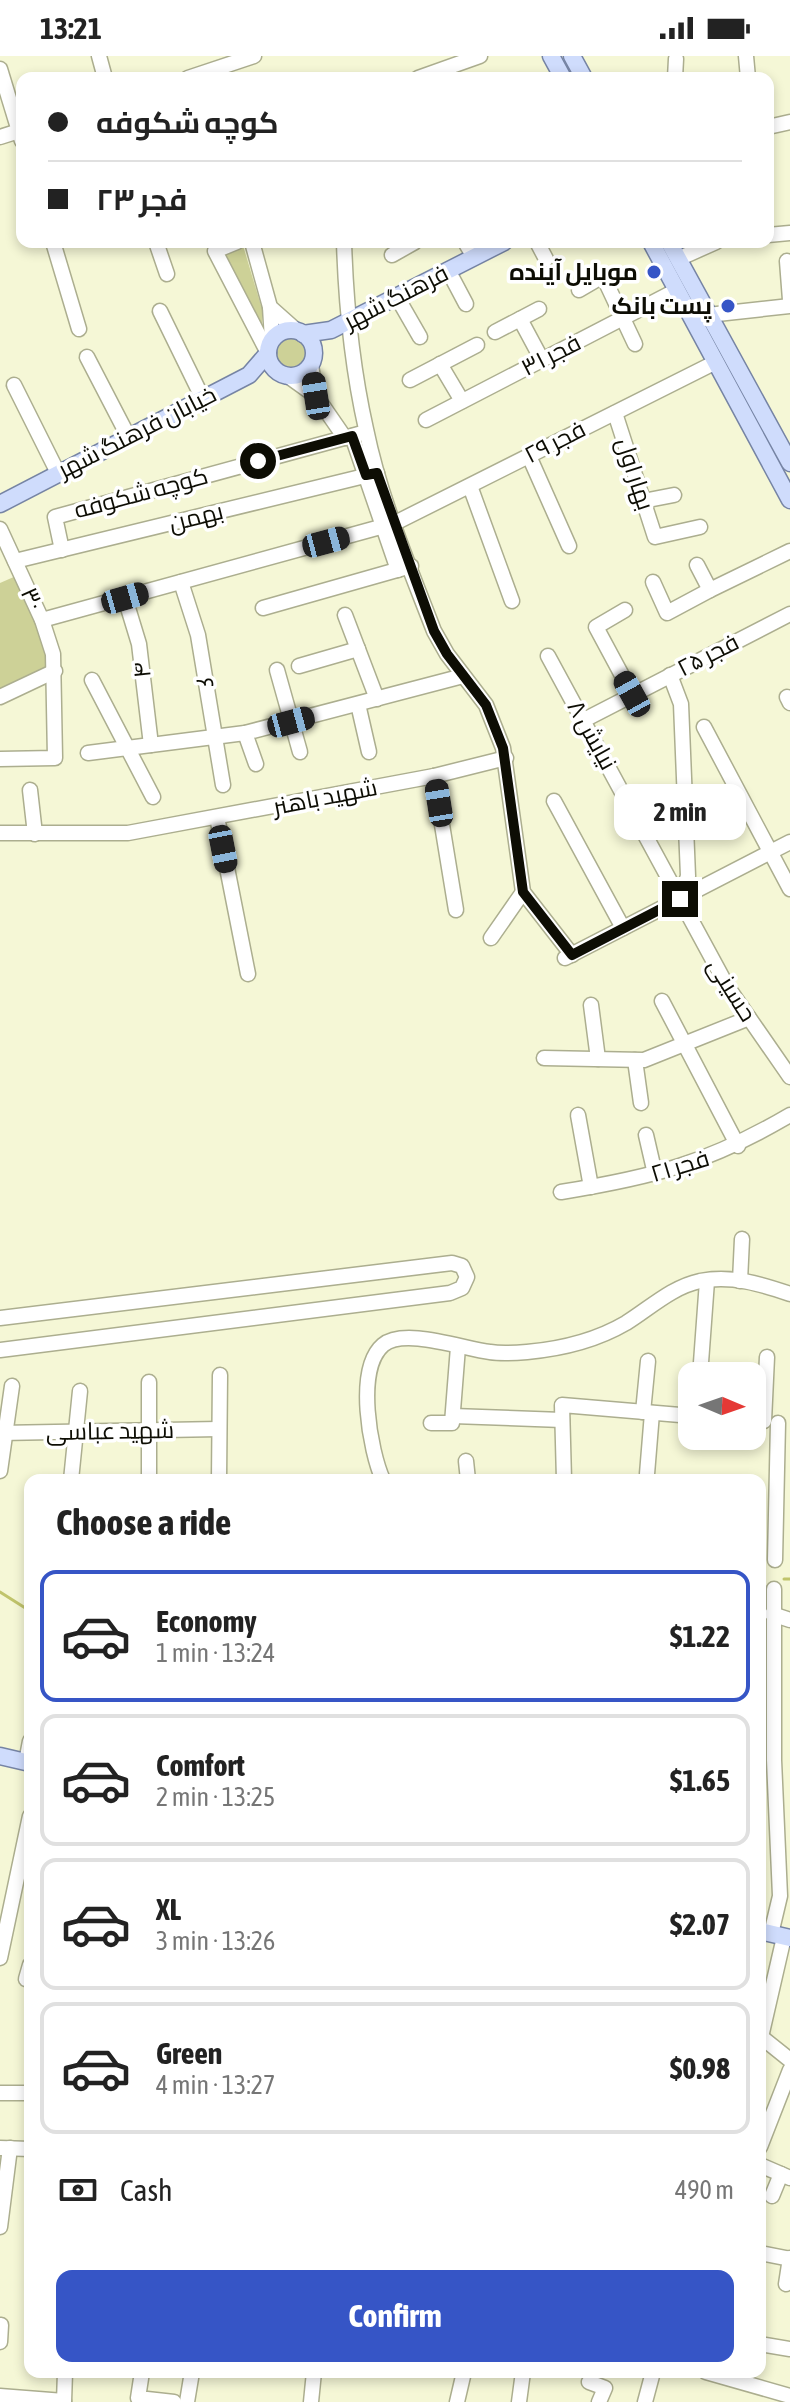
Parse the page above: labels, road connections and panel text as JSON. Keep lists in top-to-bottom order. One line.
{"streets":{"main road":["فرهنگ شهر","خیابان فرهنگ شهر"],"street":["فجر ۳۱","فجر ۲۹","بهار اول","کوچه شکوفه","بهمن","۳۰","فجر ۲۵","۴","۶","نیایش ۸","شهید باهنر","حسینی","فجر ۲۱","شهید عباسی"]},"crossings":[["فجر ۲۹","بهار اول"],["فجر ۲۹","۳۰"],["فجر ۲۹","۴"],["فجر ۲۹","۶"],["کوچه شکوفه","بهمن"],["بهمن","۳۰"],["فجر ۲۵","نیایش ۸"],["نیایش ۸","حسینی"]],"places":["موبایل آینده","پست بانک"],"north":"right","page":{"status":"13:21","banner":["کوچه شکوفه","فجر ۲۳"],"bubble":"2 min","heading":"Choose a ride","list":[{"name":"Economy","note":"1 min · 13:24","value":"$1.22"},{"name":"Comfort","note":"2 min · 13:25","value":"$1.65"},{"name":"XL","note":"3 min · 13:26","value":"$2.07"},{"name":"Green","note":"4 min · 13:27","value":"$0.98"}],"pay":["Cash","490 m"],"buttons":"Confirm"}}
